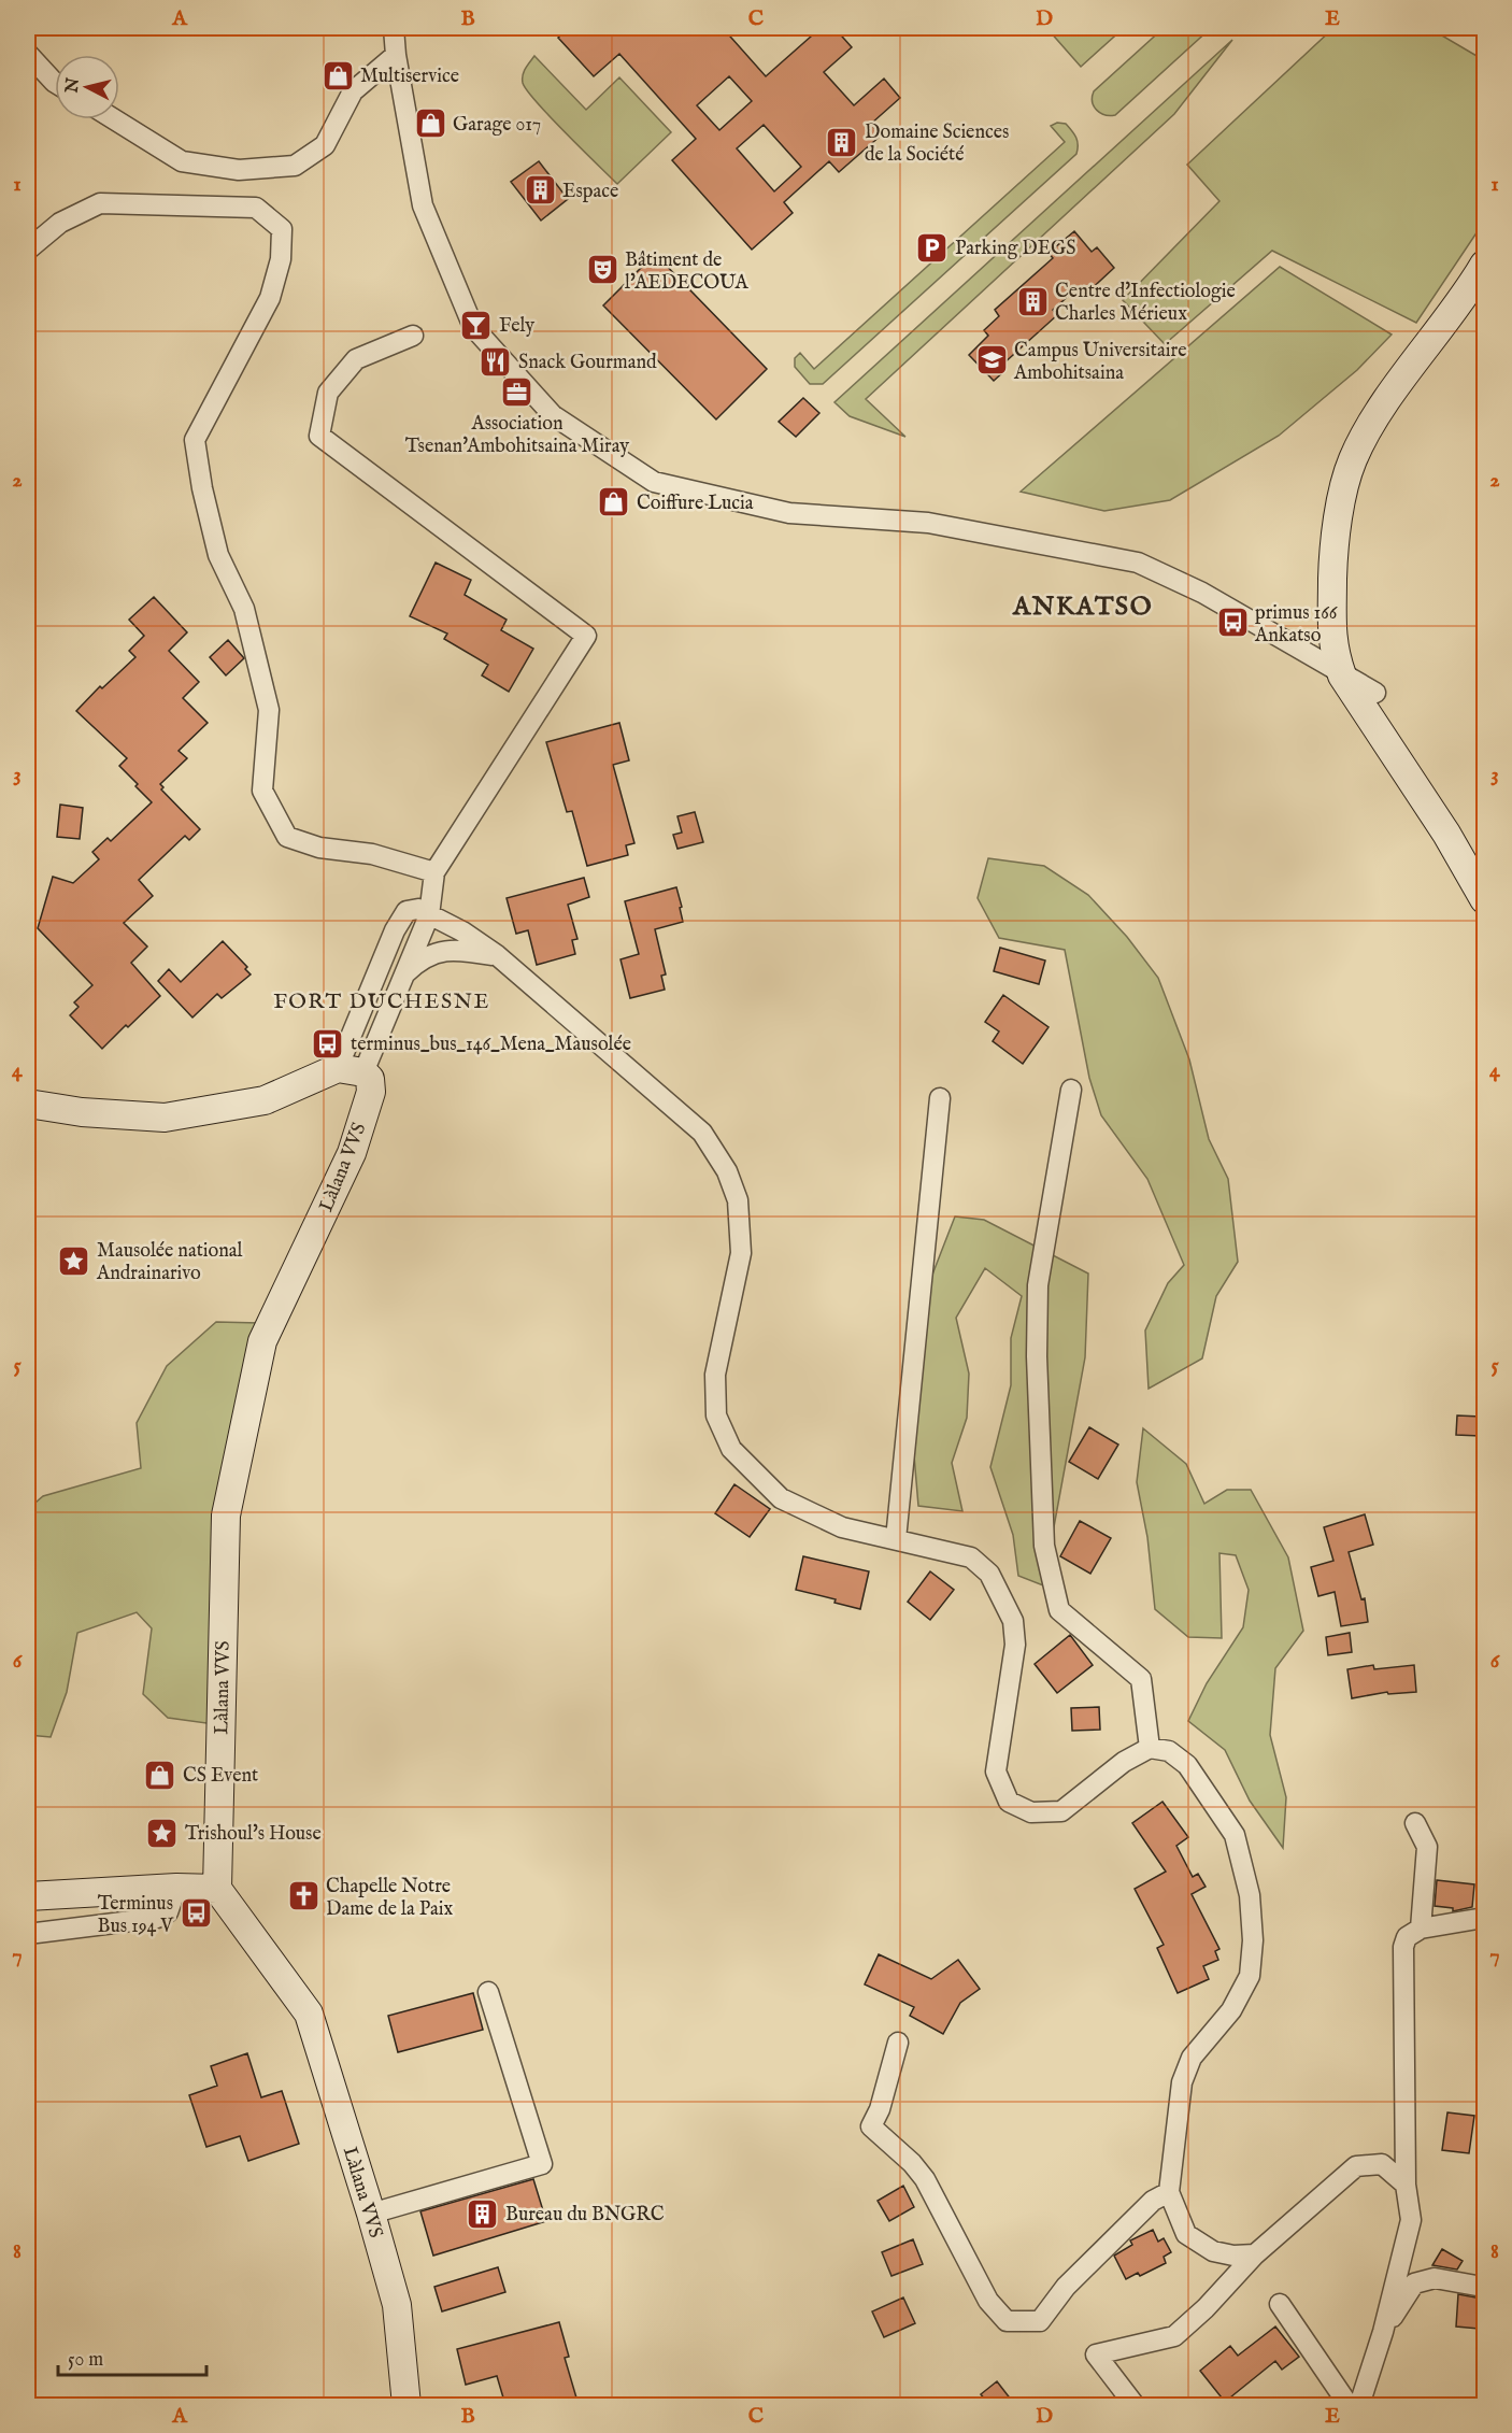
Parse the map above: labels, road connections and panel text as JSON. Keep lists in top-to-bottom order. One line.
{"streets":{"main road":["Làlana VVS"]},"districts":["ANKATSO","FORT DUCHESNE"],"places":{"shop":["Multiservice","Garage 017","Coiffure Lucia","CS Event"],"building":["Domaine Sciences de la Société","Espace","Centre d'Infectiologie Charles Mérieux","Bureau du BNGRC"],"parking":["Parking DEGS"],"theatre":["Bâtiment de l'AEDECOUA"],"bar":["Fely"],"school or university":["Campus Universitaire Ambohitsaina"],"restaurant":["Snack Gourmand"],"office":["Association Tsenan'Ambohitsaina Miray"],"bus stop":["primus 166 Ankatso","terminus_bus_146_Mena_Mausolée","Terminus Bus 194 V"],"place":["Mausolée national Andrainarivo","Trishoul's House"],"church":["Chapelle Notre Dame de la Paix"]},"scale_bar":"50 m","north":"left","grid":{"columns":["A","B","C","D","E"],"rows":["1","2","3","4","5","6","7","8"]}}
